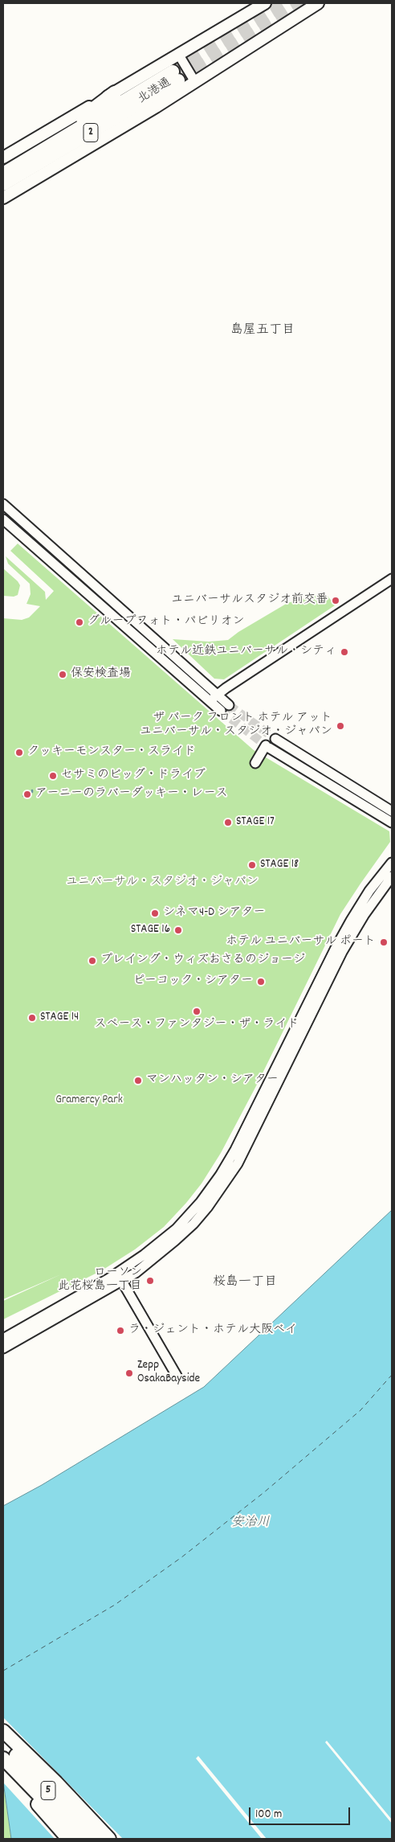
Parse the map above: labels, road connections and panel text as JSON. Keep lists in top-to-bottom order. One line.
{"streets":{"highway":["2","5"],"main road":["北港通"]},"districts":["島屋五丁目","桜島一丁目"],"water":["安治川"],"parks":["ユニバーサル・スタジオ・ジャパン","Gramercy Park"],"places":["ユニバーサルスタジオ前交番","グループフォト・パビリオン","ホテル近鉄ユニバーサル・シティ","保安検査場","ザ パーク フロント ホテル アット ユニバーサル・スタジオ・ジャパン","クッキーモンスター・スライド","セサミのビッグ・ドライブ","アーニーのラバーダッキー・レース","STAGE 17","STAGE 18","シネマ4-D シアター","STAGE 16","ホテル ユニバーサル ポート","プレイング・ウィズおさるのジョージ","ピーコック・シアター","スペース・ファンタジー・ザ・ライド","STAGE 14","マンハッタン・シアター","ローソン 此花桜島一丁目","ラ・ジェント・ホテル大阪ベイ","Zepp OsakaBayside"],"scale_bar":"100 m"}
